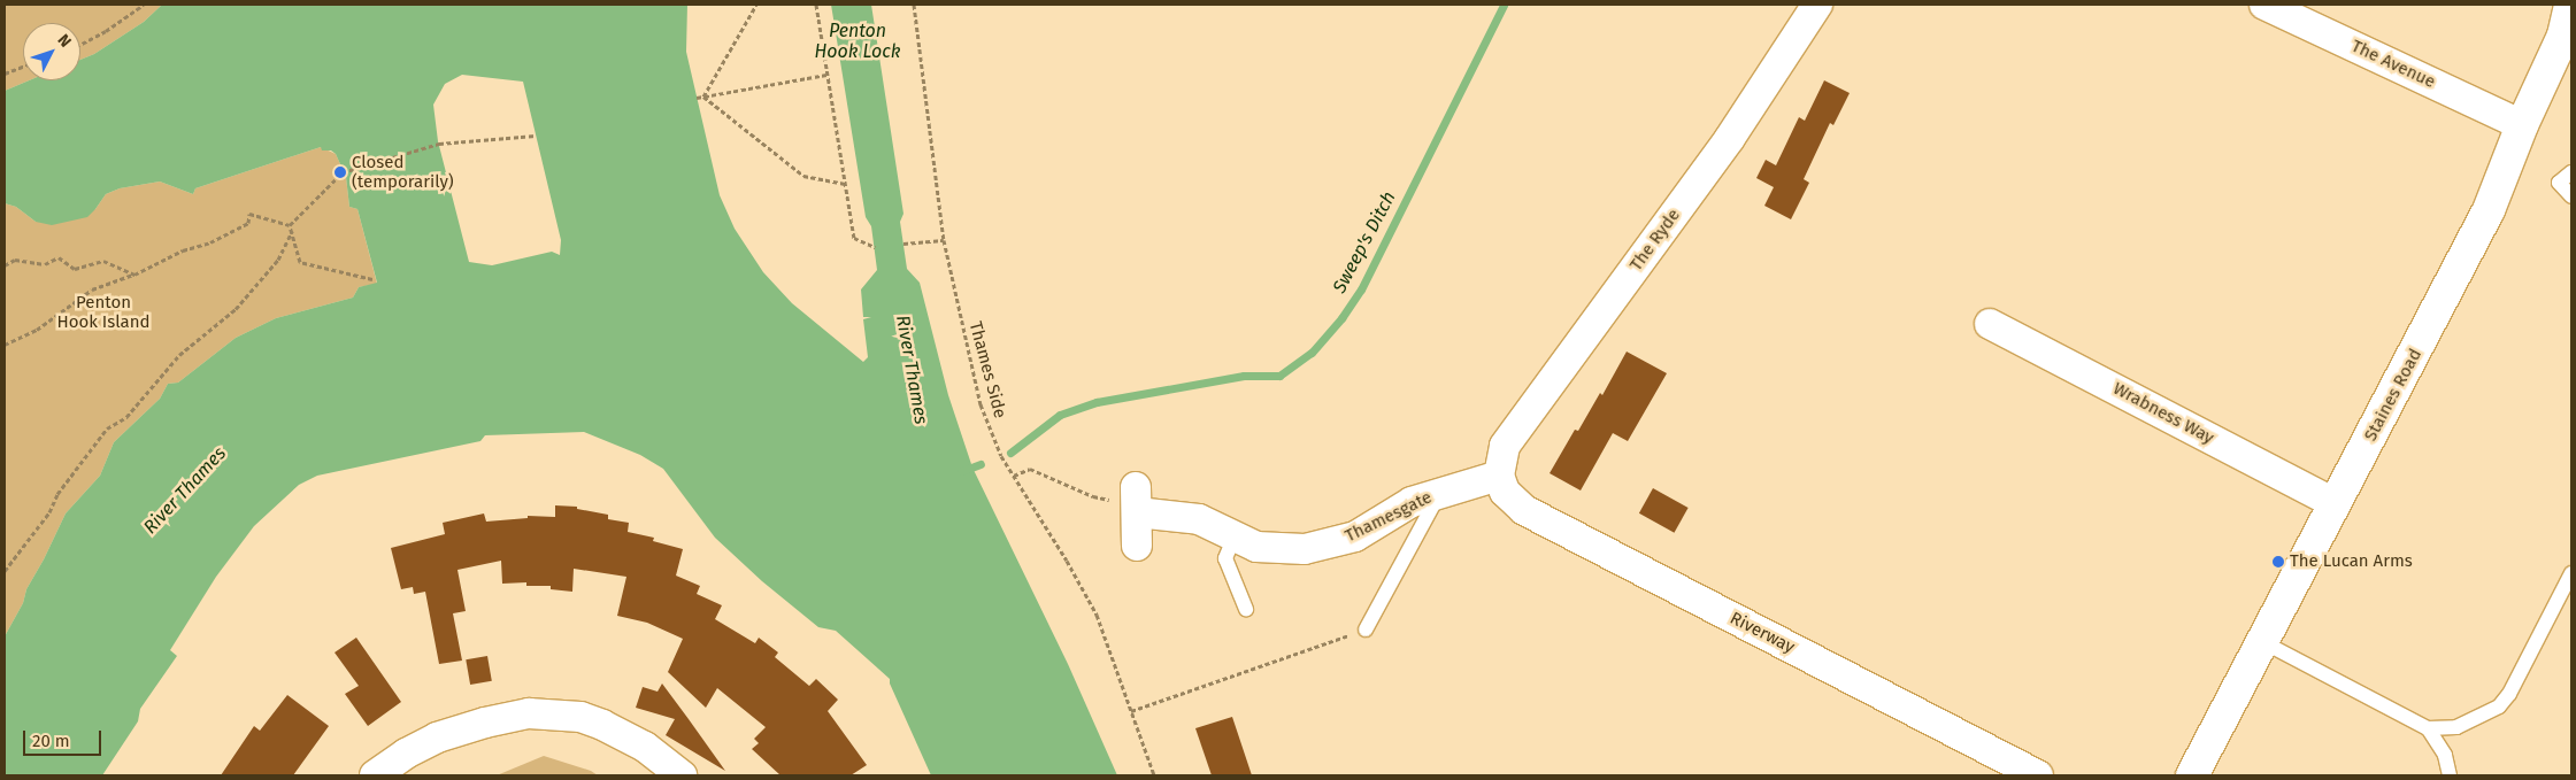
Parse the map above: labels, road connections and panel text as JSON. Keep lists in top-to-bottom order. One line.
{"streets":{"main road":["Staines Road"],"street":["The Avenue","The Ryde","Wrabness Way","Thamesgate","Riverway"],"path":["Thames Side"]},"crossings":[["The Avenue","Staines Road"],["The Ryde","Thamesgate"],["The Ryde","Riverway"],["Staines Road","Wrabness Way"],["Thamesgate","Riverway"]],"water":["Penton Hook Lock","Sweep's Ditch","River Thames"],"parks":["Penton Hook Island"],"places":["Closed (temporarily)","The Lucan Arms"],"scale_bar":"20 m","north":"top right"}
